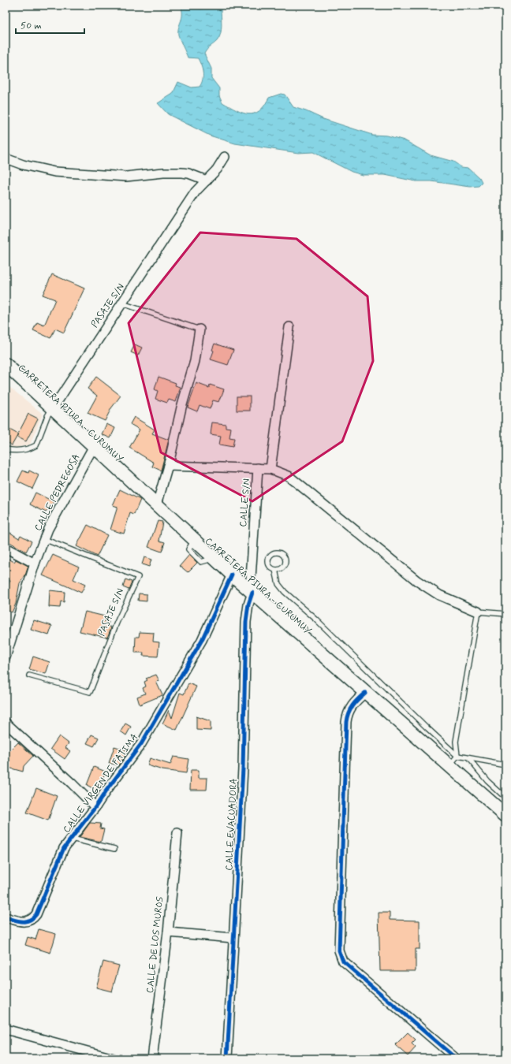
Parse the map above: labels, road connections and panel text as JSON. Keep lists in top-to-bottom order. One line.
{"streets":{"main road":["CARRETERA PIURA - CURUMUY"],"street":["PASAJE S/N","CALLE PEDREGOSA","CALLE S/N","CALLE VIRGEN DE FATIMA","CALLE EVACUADORA","CALLE DE LOS MUROS"]},"crossings":[["PASAJE S/N","CARRETERA PIURA - CURUMUY"],["PASAJE S/N","CALLE PEDREGOSA"],["CARRETERA PIURA - CURUMUY","CALLE PEDREGOSA"],["CARRETERA PIURA - CURUMUY","CALLE S/N"],["CARRETERA PIURA - CURUMUY","CALLE VIRGEN DE FATIMA"],["CARRETERA PIURA - CURUMUY","CALLE EVACUADORA"],["CALLE S/N","CALLE EVACUADORA"]],"scale_bar":"50 m"}
